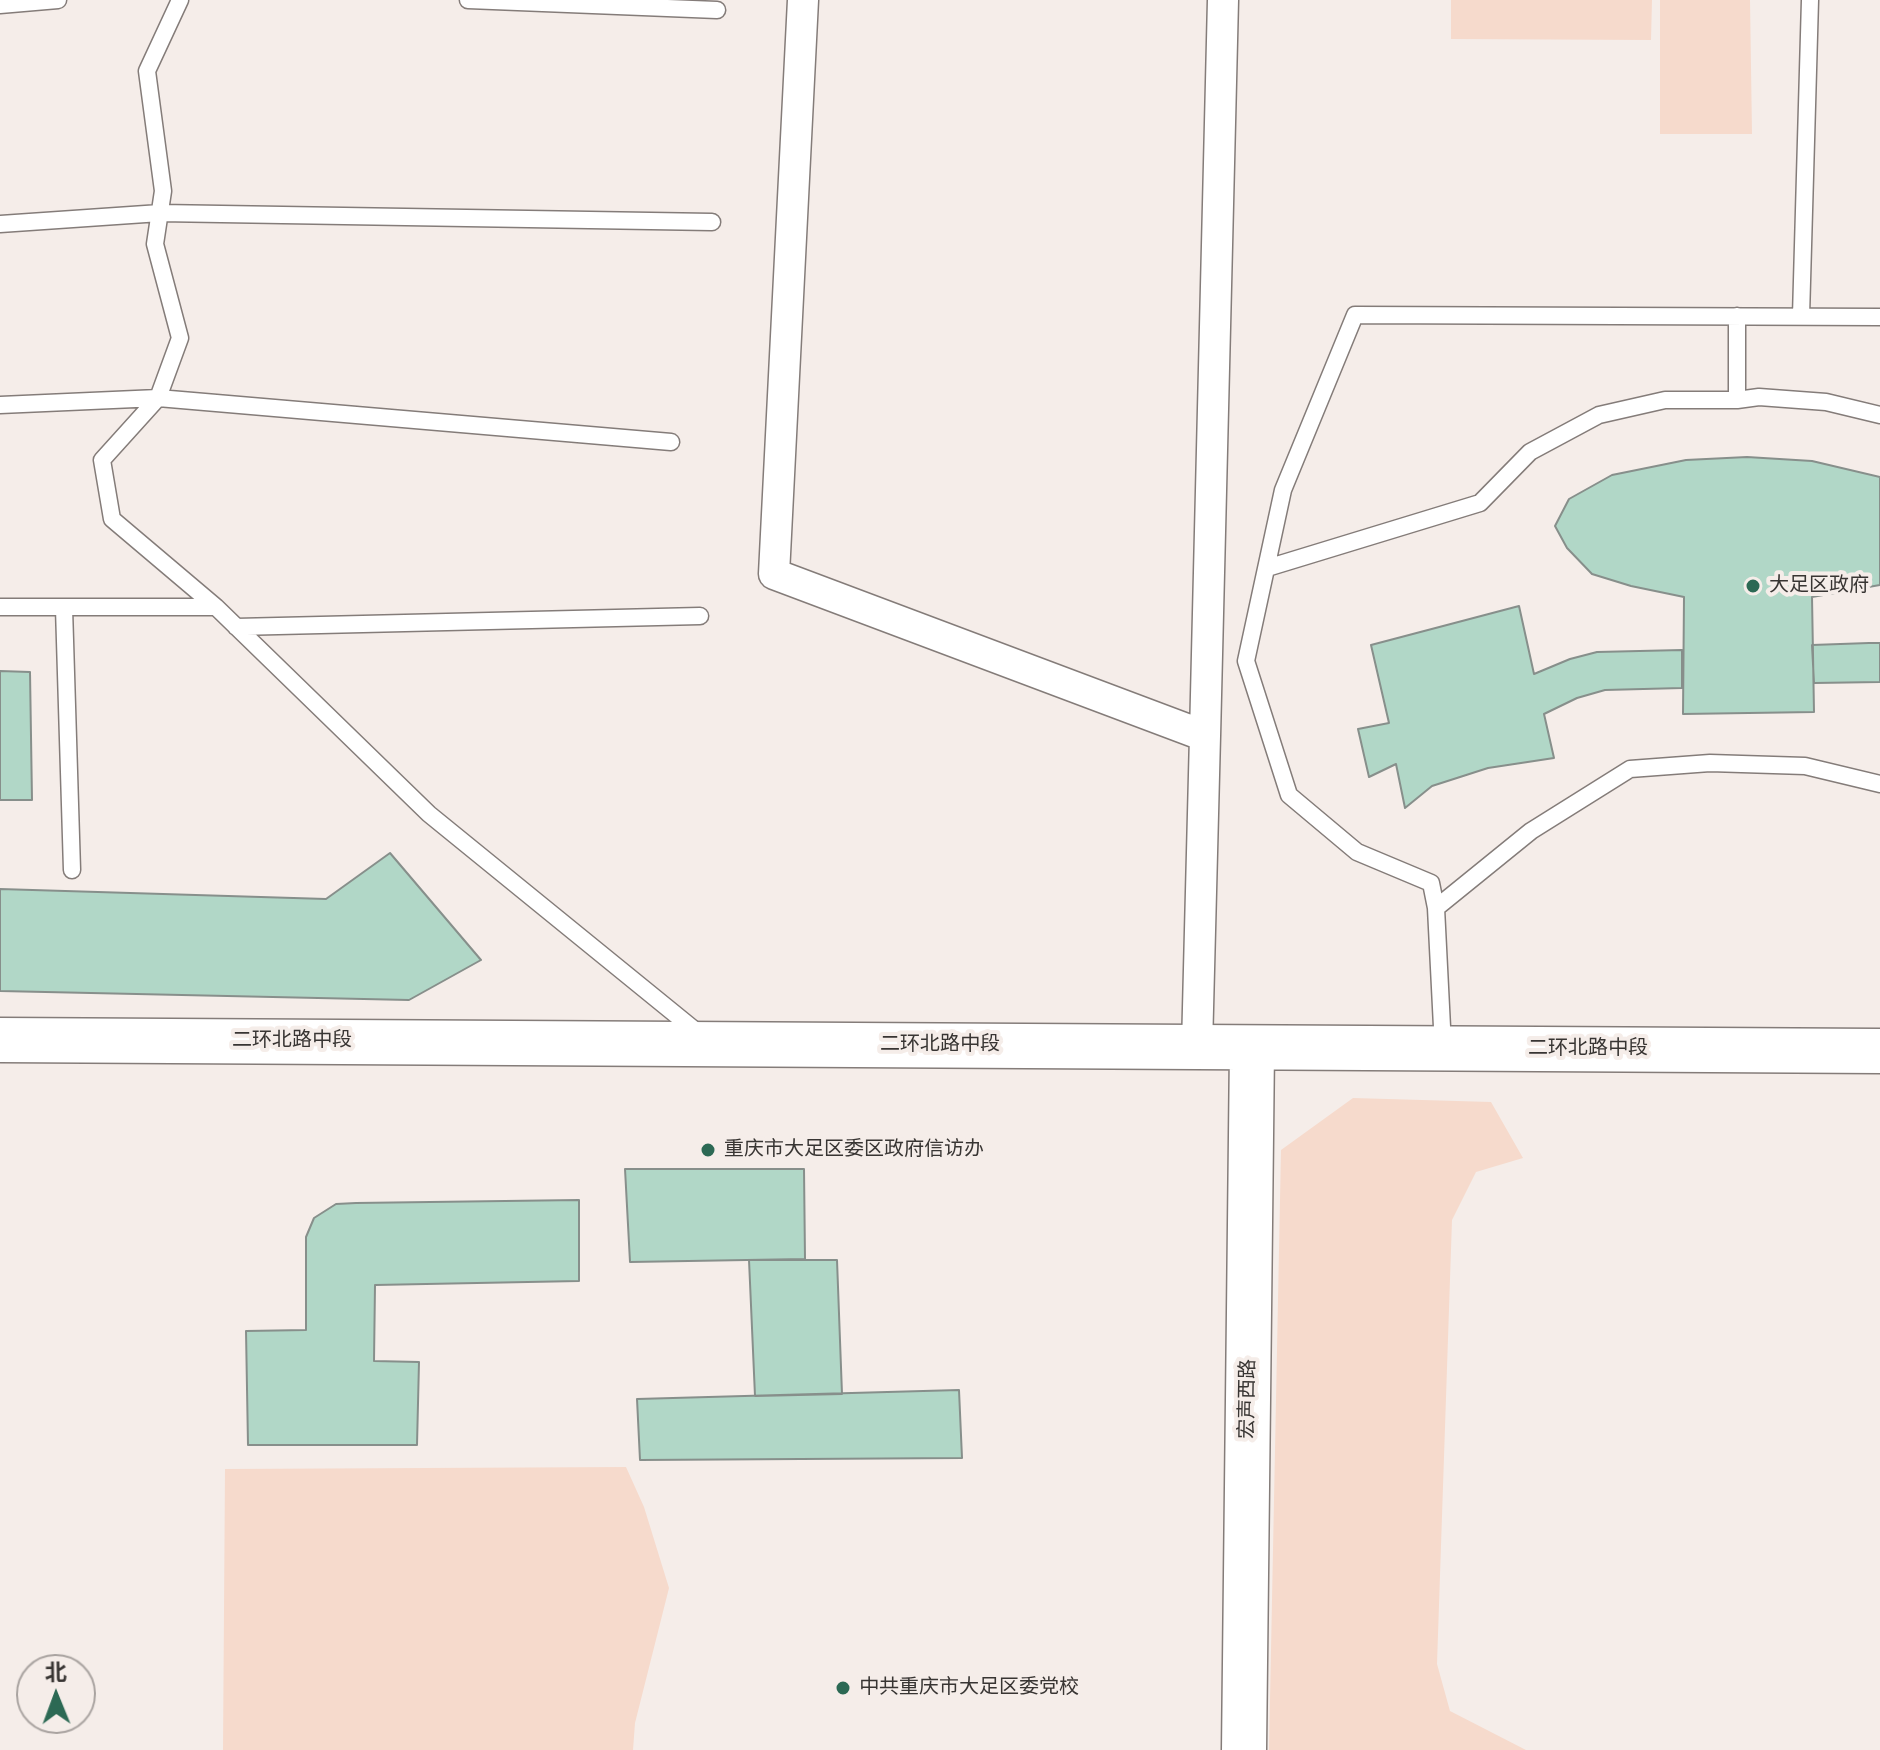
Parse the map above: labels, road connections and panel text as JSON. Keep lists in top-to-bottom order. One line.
{"streets":{"main road":["二环北路中段","宏声西路"]},"crossings":[["二环北路中段","宏声西路"]],"places":["大足区政府","重庆市大足区委区政府信访办","中共重庆市大足区委党校"],"north":"top"}
